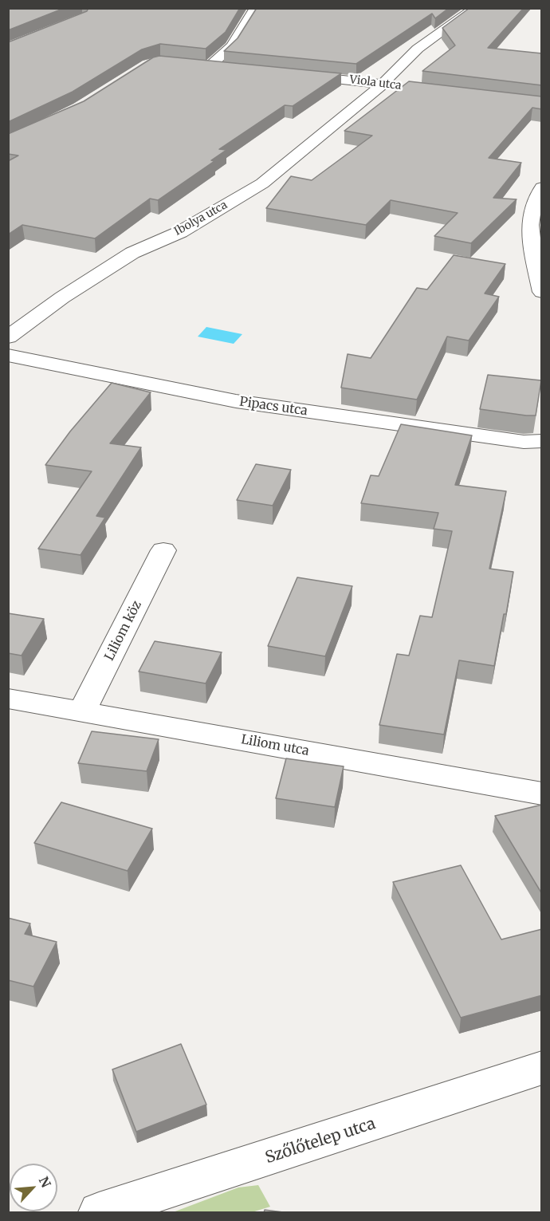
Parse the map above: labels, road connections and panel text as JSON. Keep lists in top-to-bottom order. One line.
{"streets":{"street":["Viola utca","Ibolya utca","Pipacs utca","Liliom köz","Liliom utca","Szőlőtelep utca"]},"crossings":[["Viola utca","Ibolya utca"],["Liliom köz","Liliom utca"]],"north":"top right"}
